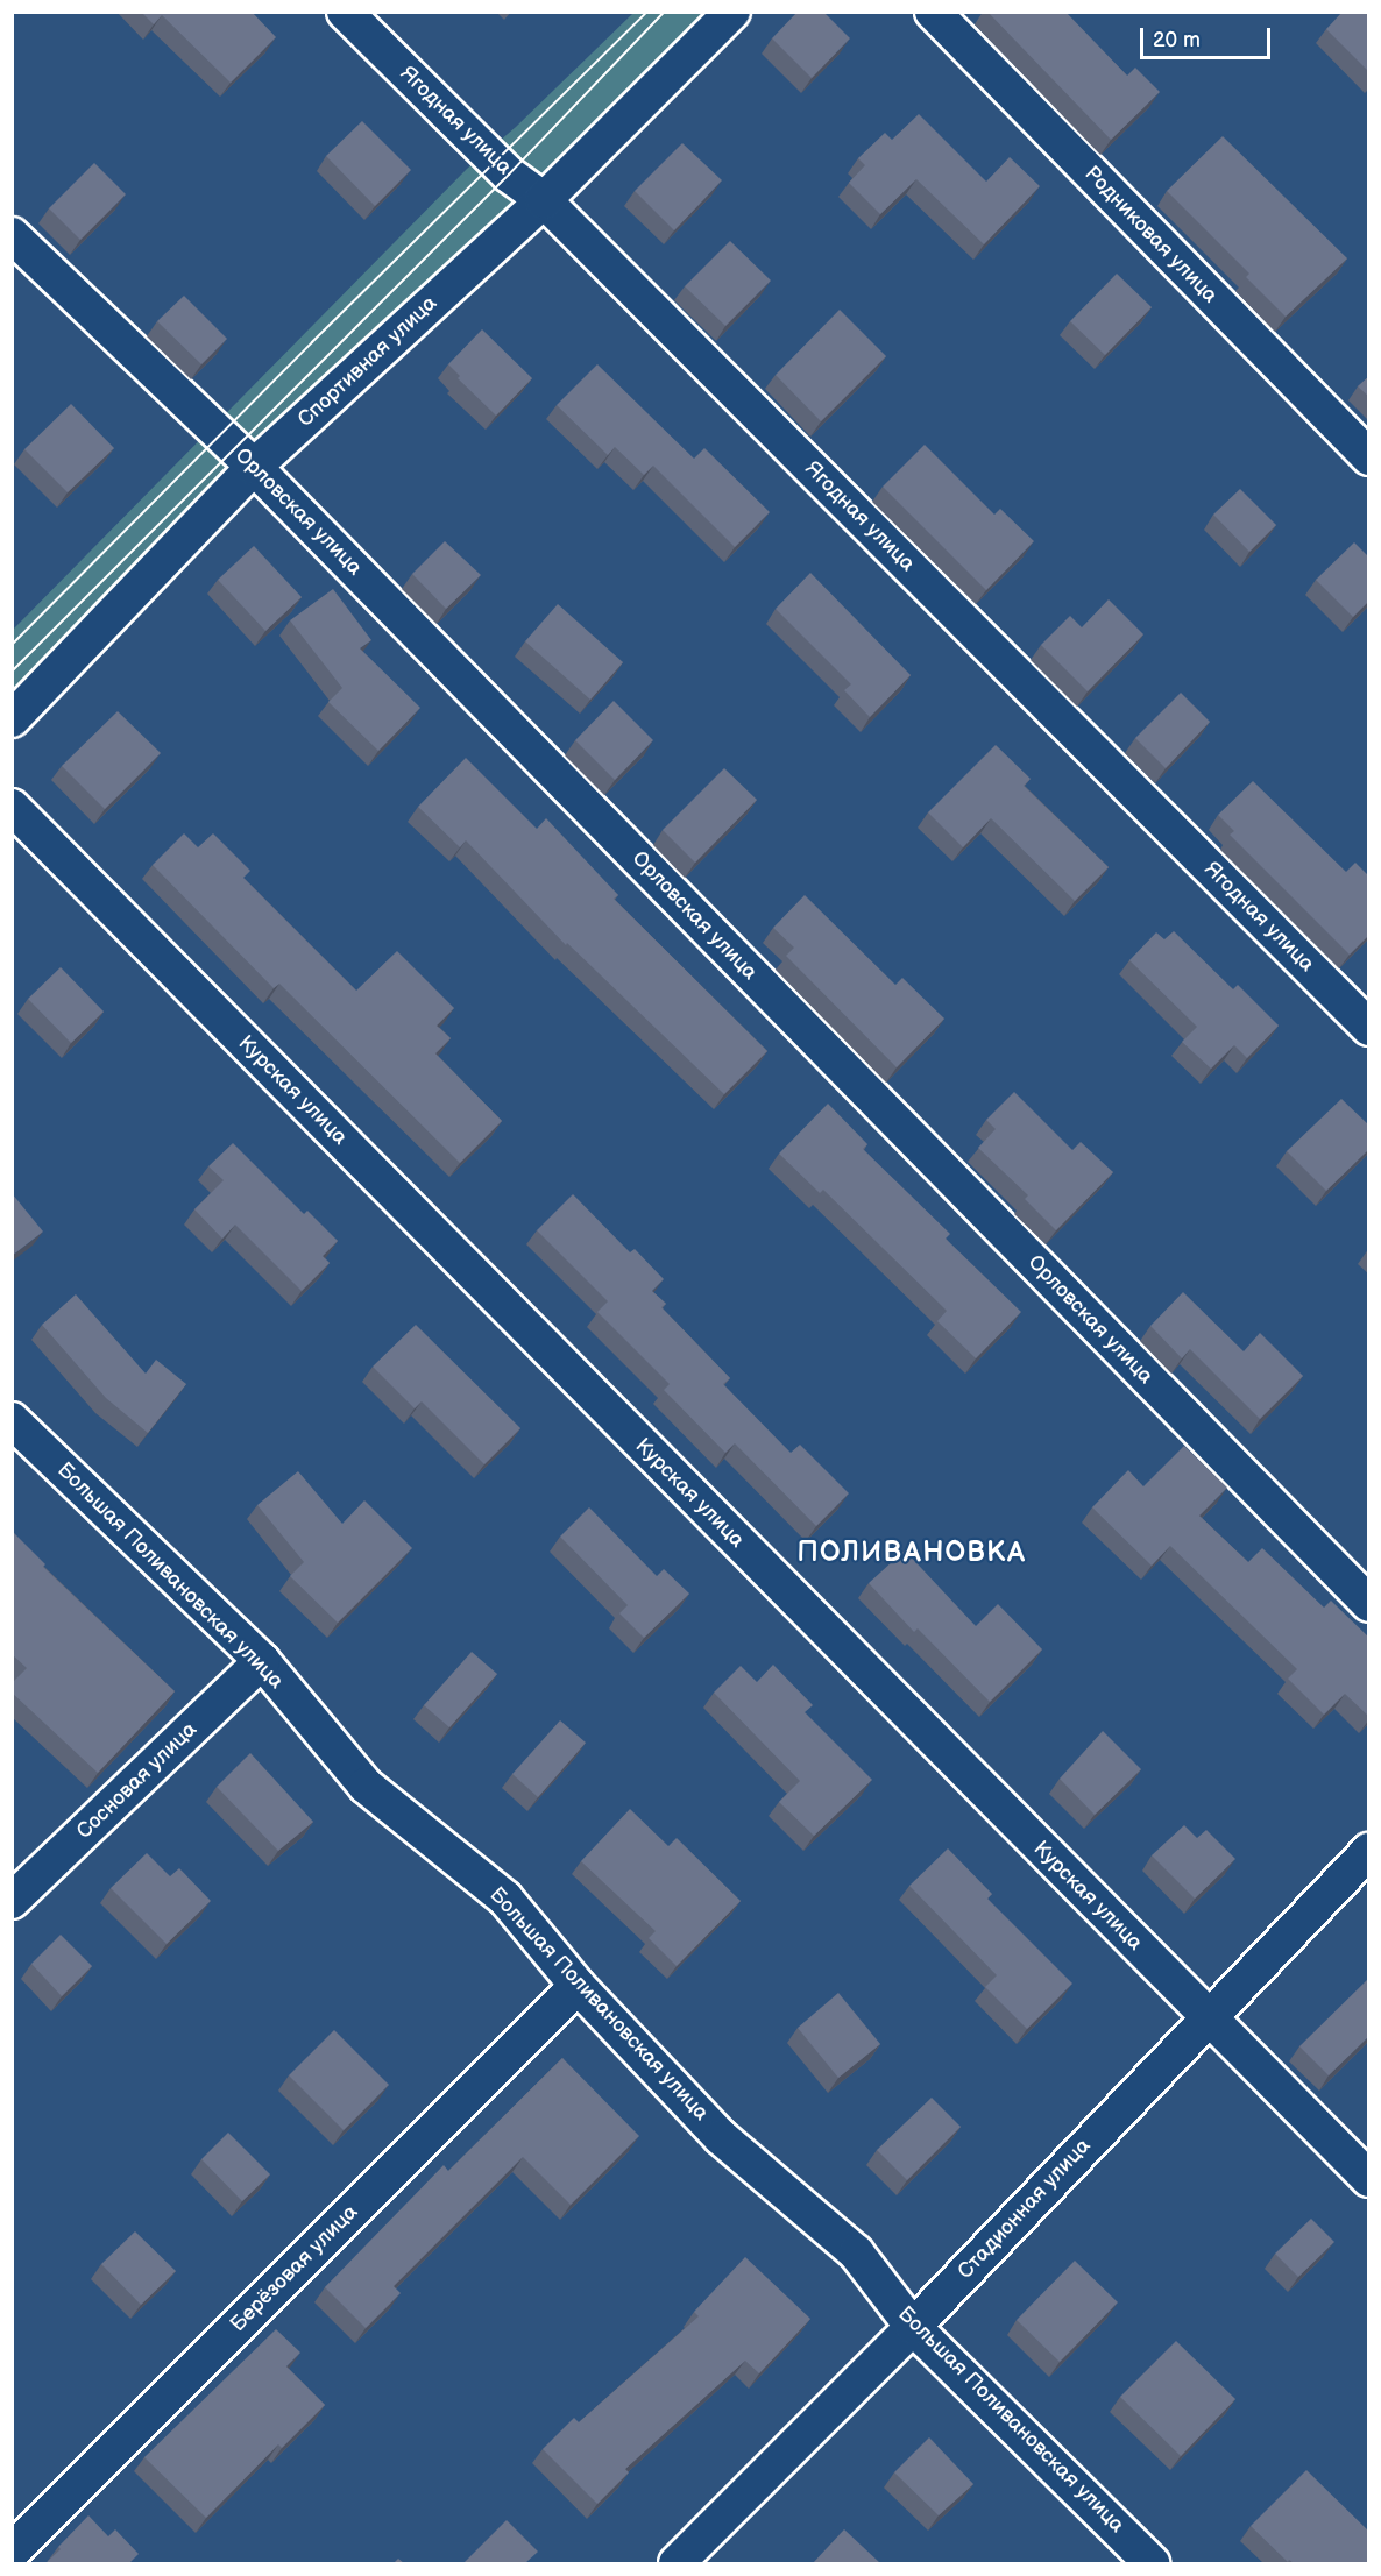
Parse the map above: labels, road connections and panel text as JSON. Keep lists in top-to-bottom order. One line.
{"streets":{"street":["Ягодная улица","Родниковая улица","Спортивная улица","Орловская улица","Курская улица","Большая Поливановская улица","Сосновая улица","Стадионная улица","Берёзовая улица"]},"crossings":[["Ягодная улица","Спортивная улица"],["Спортивная улица","Орловская улица"],["Курская улица","Стадионная улица"],["Большая Поливановская улица","Сосновая улица"],["Большая Поливановская улица","Стадионная улица"],["Большая Поливановская улица","Берёзовая улица"]],"districts":["ПОЛИВАНОВКА"],"scale_bar":"20 m"}
